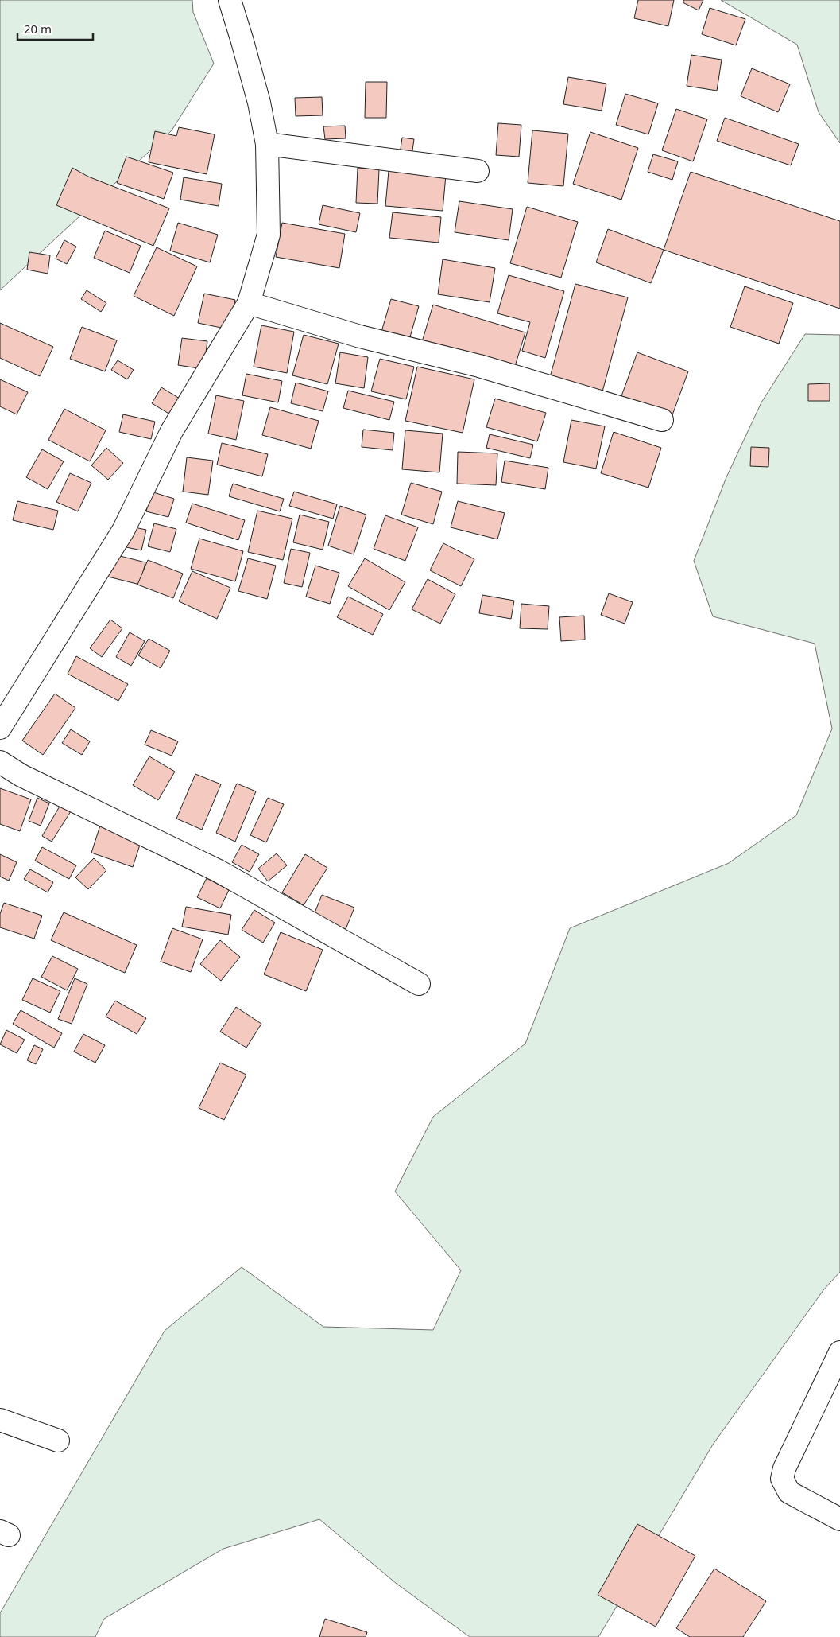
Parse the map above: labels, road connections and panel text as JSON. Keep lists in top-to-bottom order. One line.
{"scale_bar":"20 m"}
